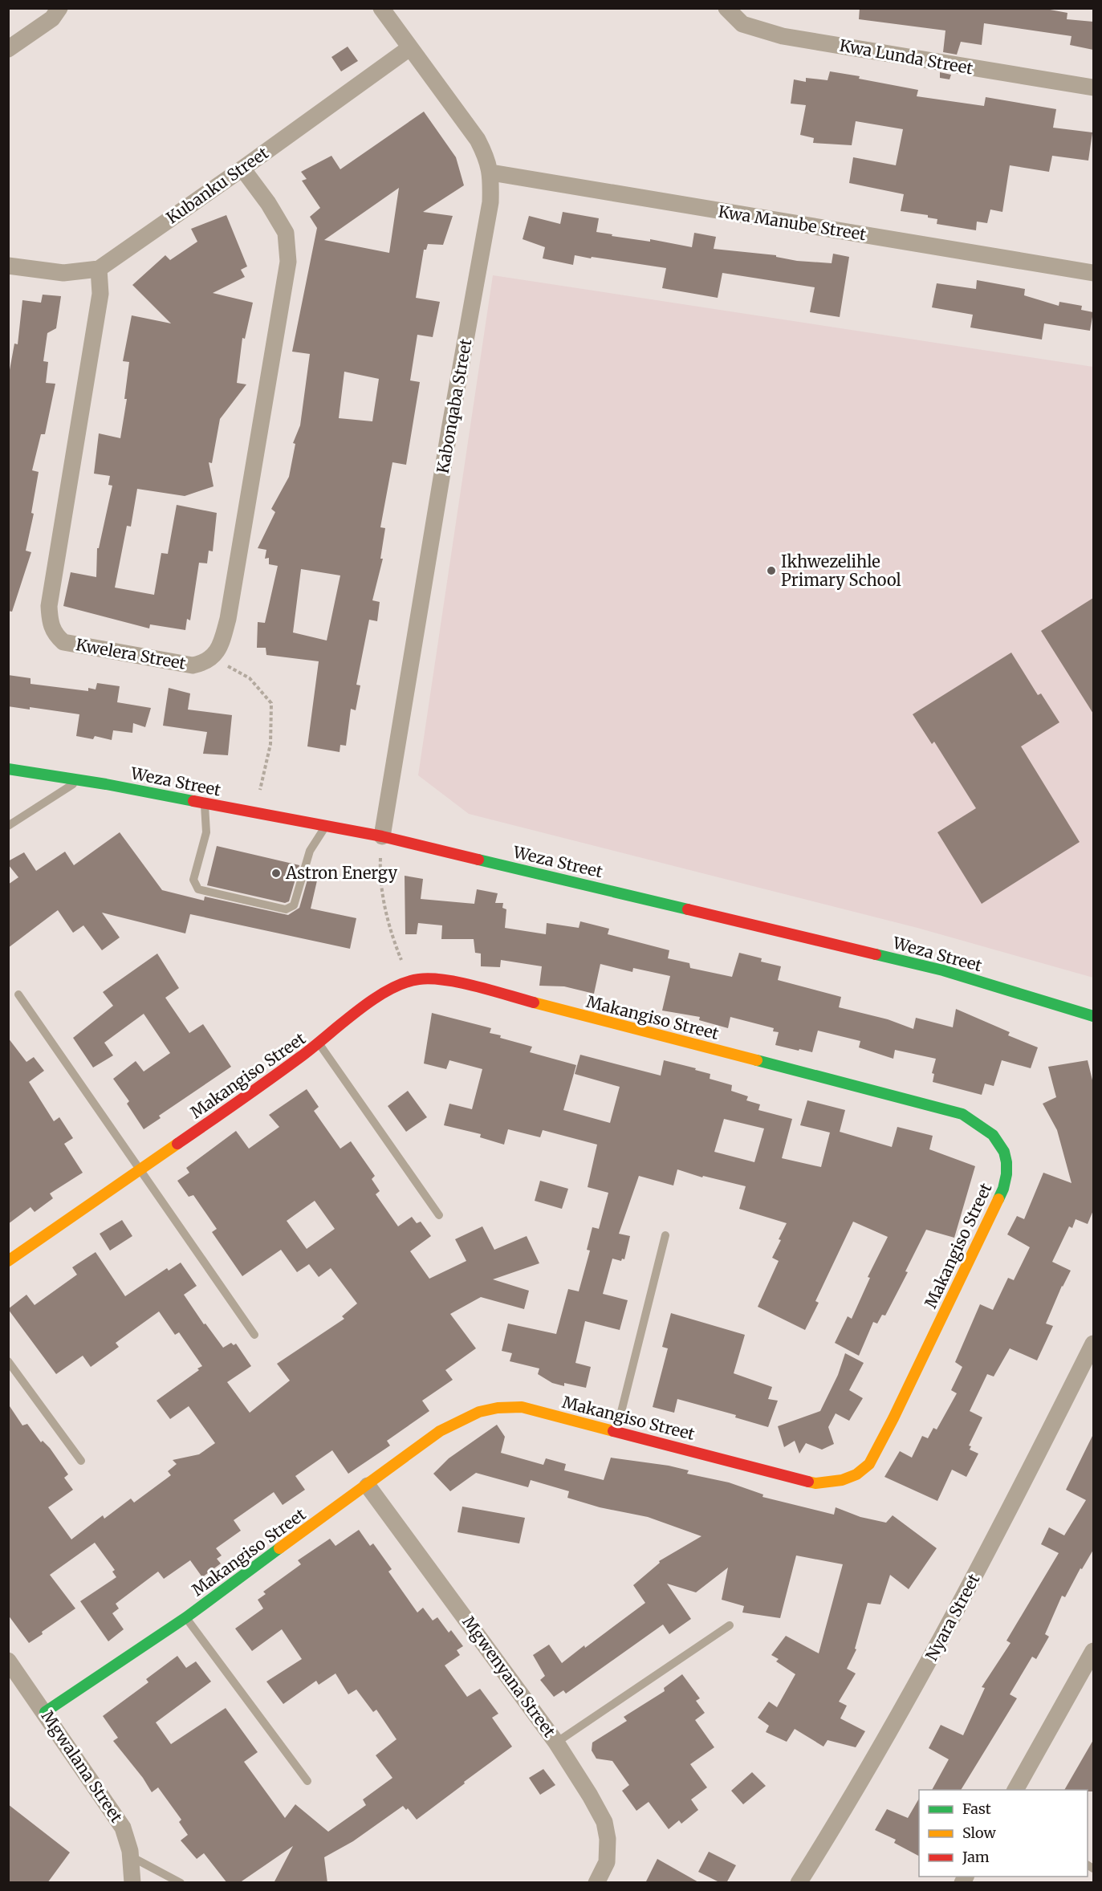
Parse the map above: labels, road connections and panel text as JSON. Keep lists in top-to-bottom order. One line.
{"streets":{"street":["Kwa Lunda Street","Kubanku Street","Kwa Manube Street","Kabonqaba Street","Kwelera Street","Weza Street","Makangiso Street","Nyara Street","Mgwenyana Street","Mgwalana Street"]},"crossings":[["Kubanku Street","Kabonqaba Street"],["Kubanku Street","Kwelera Street"],["Kwa Manube Street","Kabonqaba Street"],["Kabonqaba Street","Weza Street"],["Makangiso Street","Mgwenyana Street"],["Makangiso Street","Mgwalana Street"]],"places":["Ikhwezelihle Primary School","Astron Energy"],"legend":["Fast","Slow","Jam"]}
